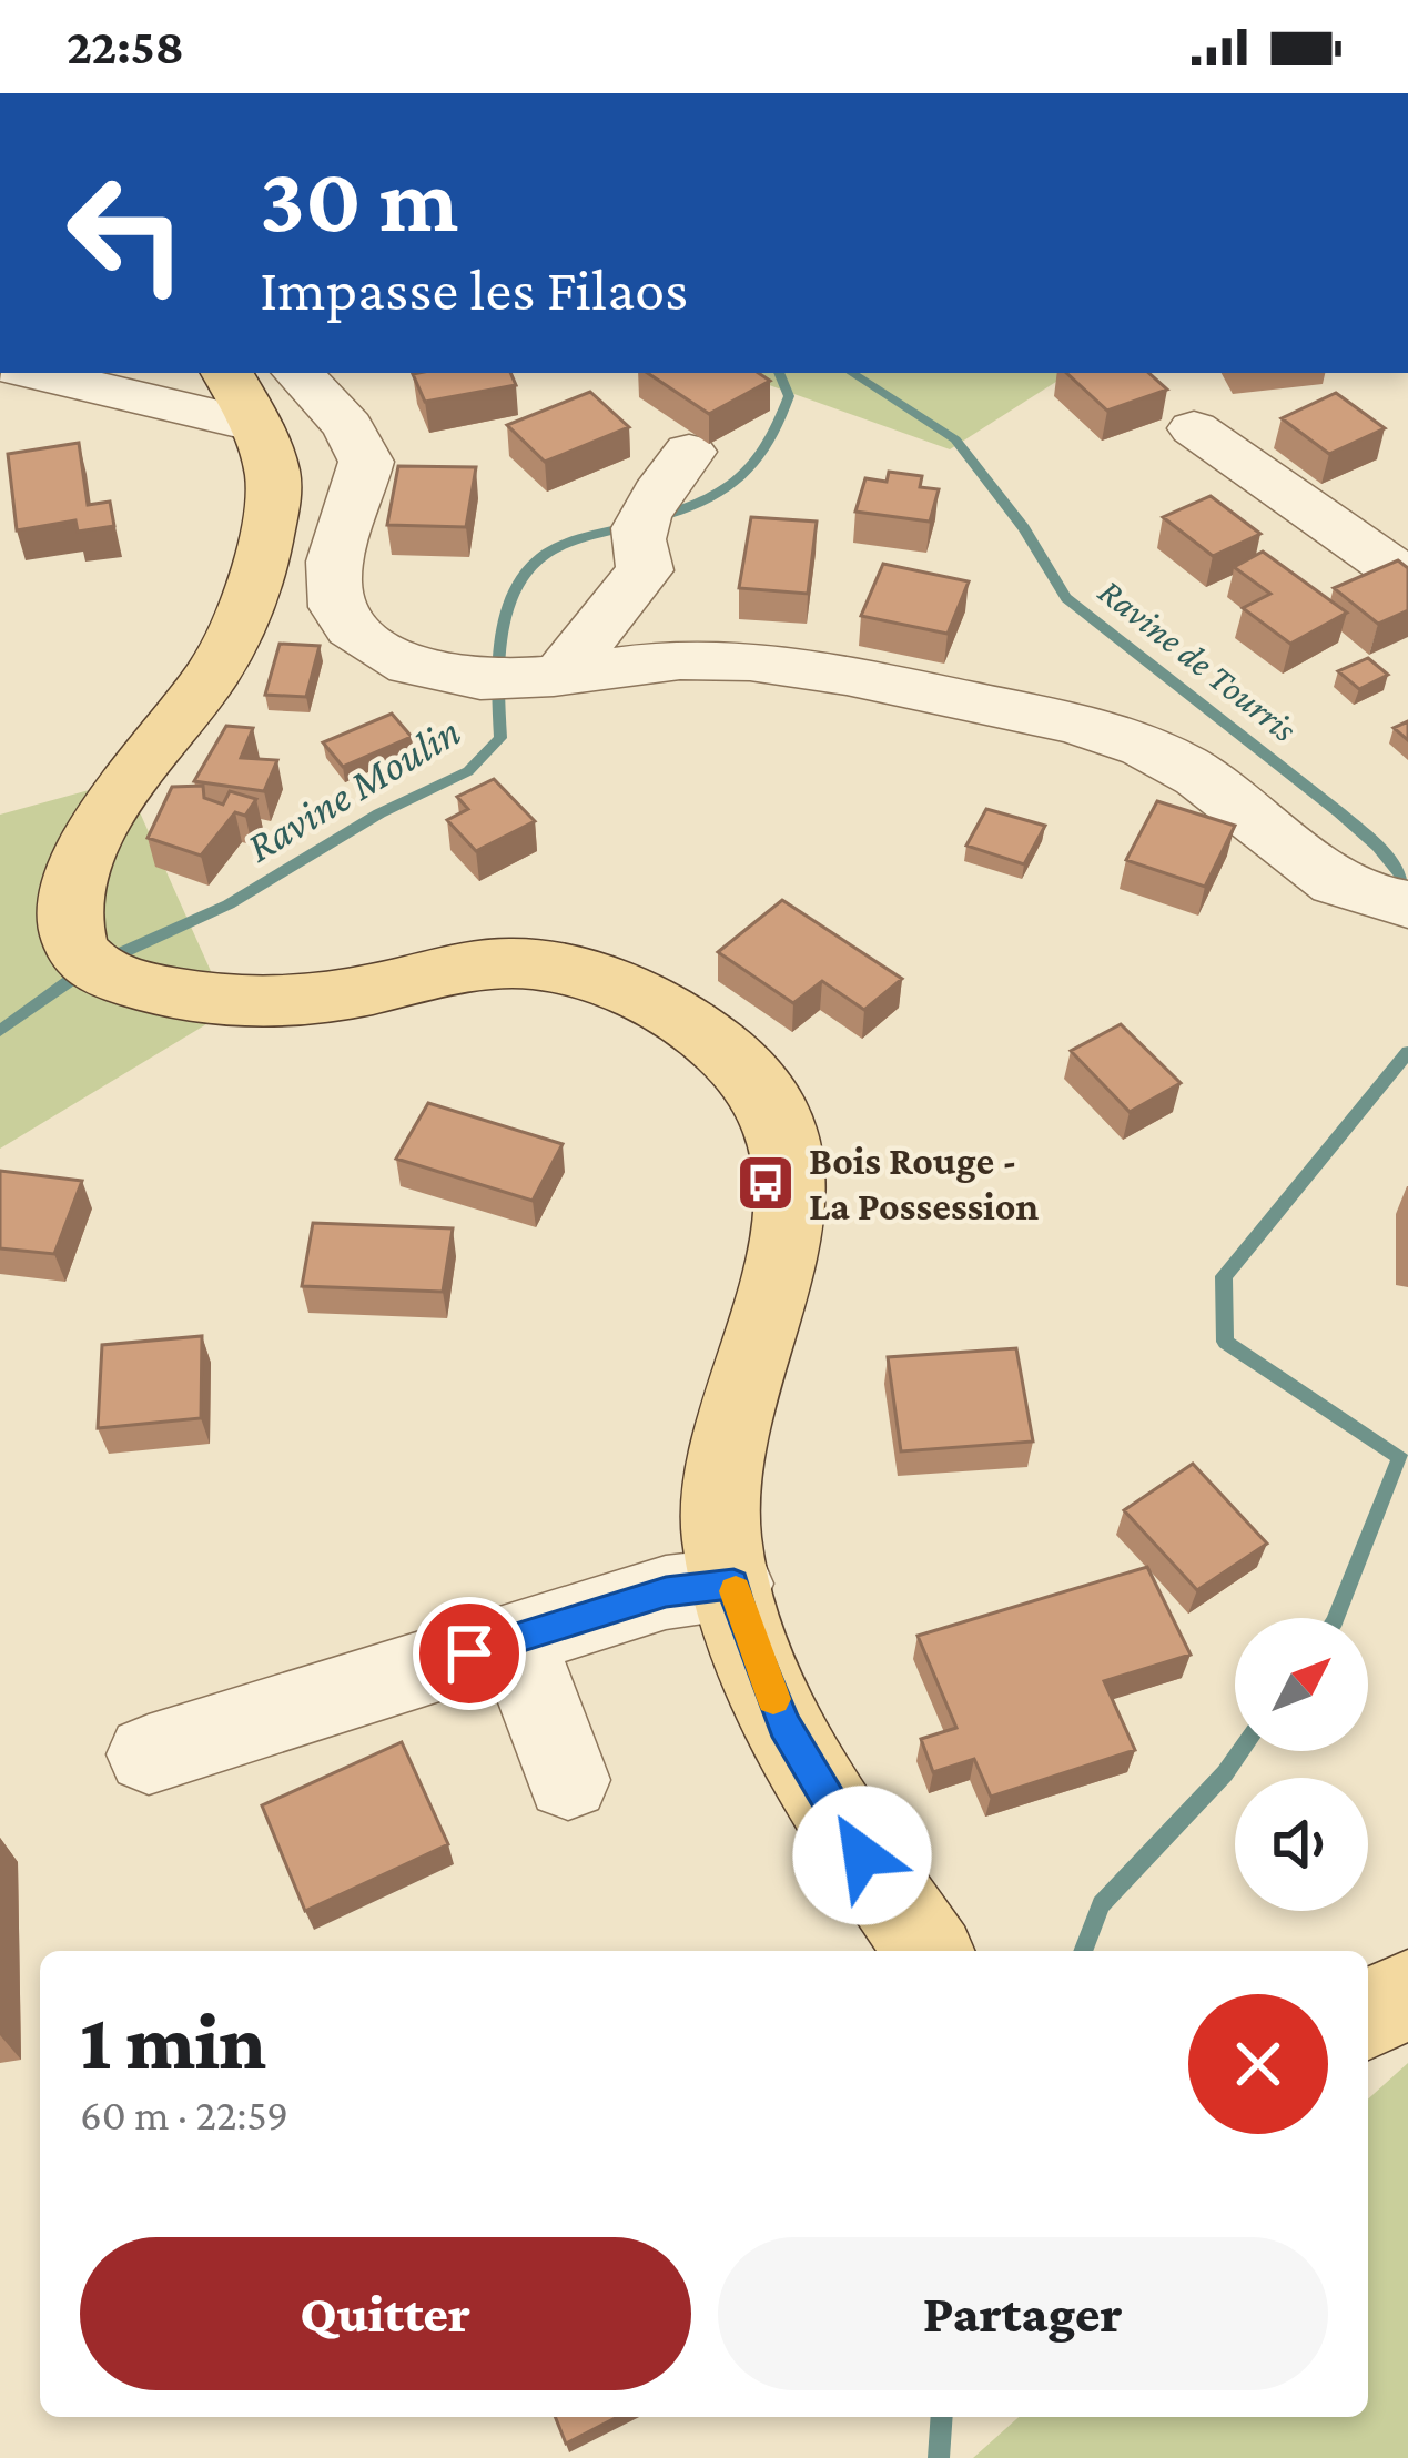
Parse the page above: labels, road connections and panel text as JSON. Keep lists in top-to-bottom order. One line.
{"water":["Ravine de Tourris","Ravine Moulin"],"places":{"bus stop":["Bois Rouge - La Possession"]},"north":"top right","page":{"status":"22:58","turn":["30 m","Impasse les Filaos"],"heading":["1 min","60 m · 22:59"],"buttons":["Quitter","Partager"]}}
